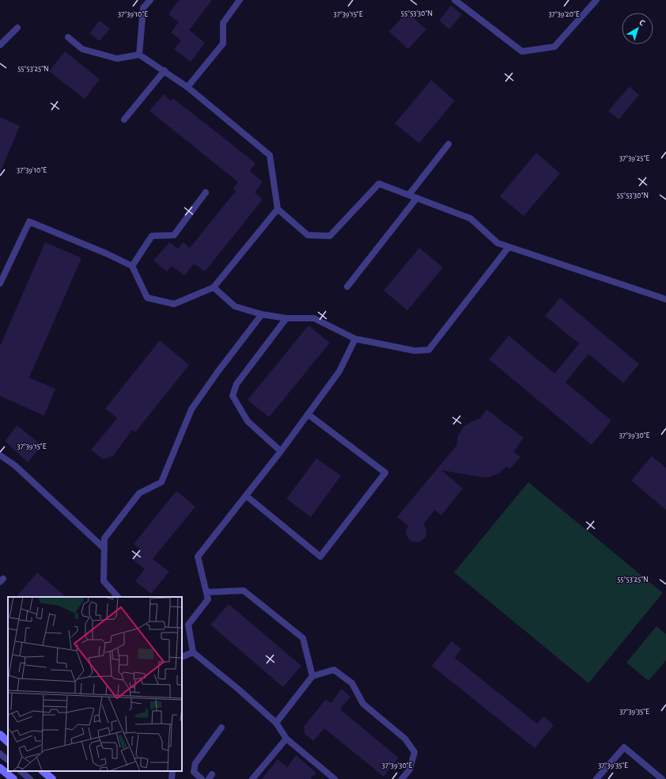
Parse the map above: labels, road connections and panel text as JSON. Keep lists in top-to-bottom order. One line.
{"north":"top right","coordinates":["55°53'30\"N","37°39'10\"E","37°39'15\"E","37°39'20\"E","55°53'25\"N","37°39'25\"E","37°39'30\"E","37°39'35\"E"]}
